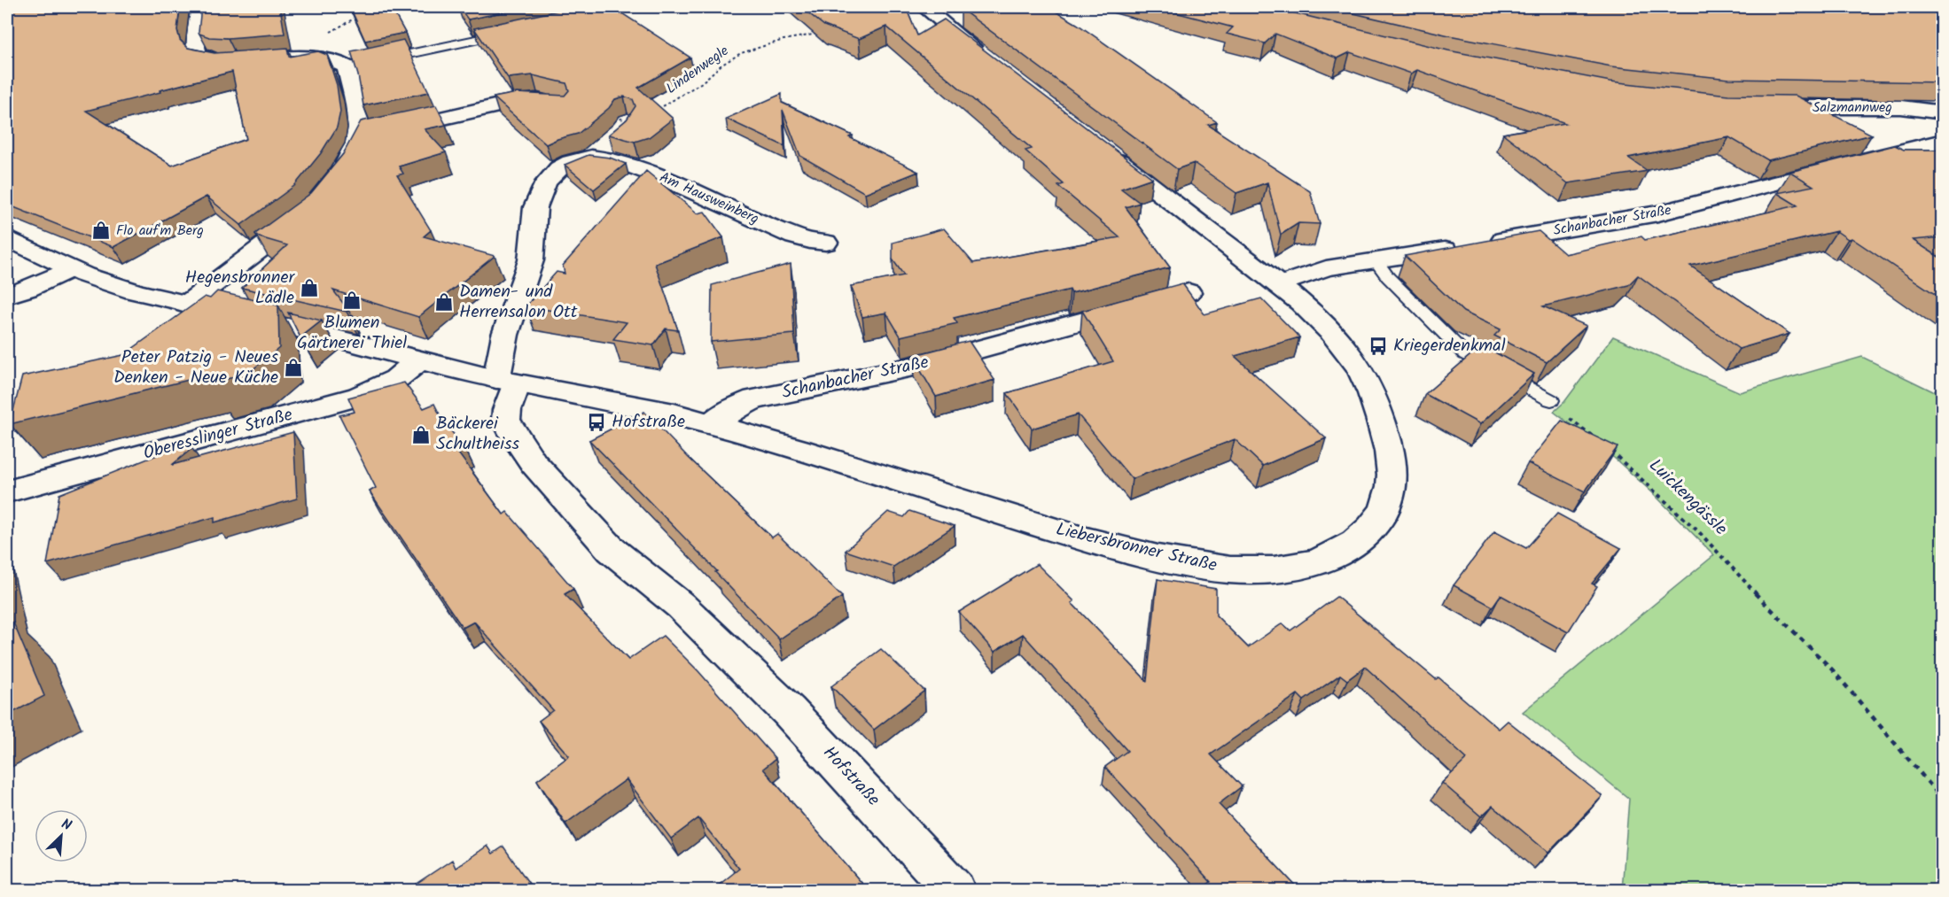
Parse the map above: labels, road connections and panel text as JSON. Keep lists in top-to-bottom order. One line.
{"streets":{"street":["Salzmannweg","Am Hausweinberg","Schanbacher Straße","Oberesslinger Straße","Liebersbronner Straße","Hofstraße"],"path":["Lindenwegle","Luickengässle"]},"crossings":[["Am Hausweinberg","Liebersbronner Straße"],["Am Hausweinberg","Hofstraße"],["Schanbacher Straße","Liebersbronner Straße"],["Oberesslinger Straße","Liebersbronner Straße"],["Liebersbronner Straße","Hofstraße"]],"places":{"shop":["Flo auf'm Berg","Hegensbronner Lädle","Blumen Gärtnerei Thiel","Damen- und Herrensalon Ott","Peter Patzig - Neues Denken - Neue Küche","Bäckerei Schultheiss"],"bus stop":["Kriegerdenkmal","Hofstraße"]},"north":"top right"}
